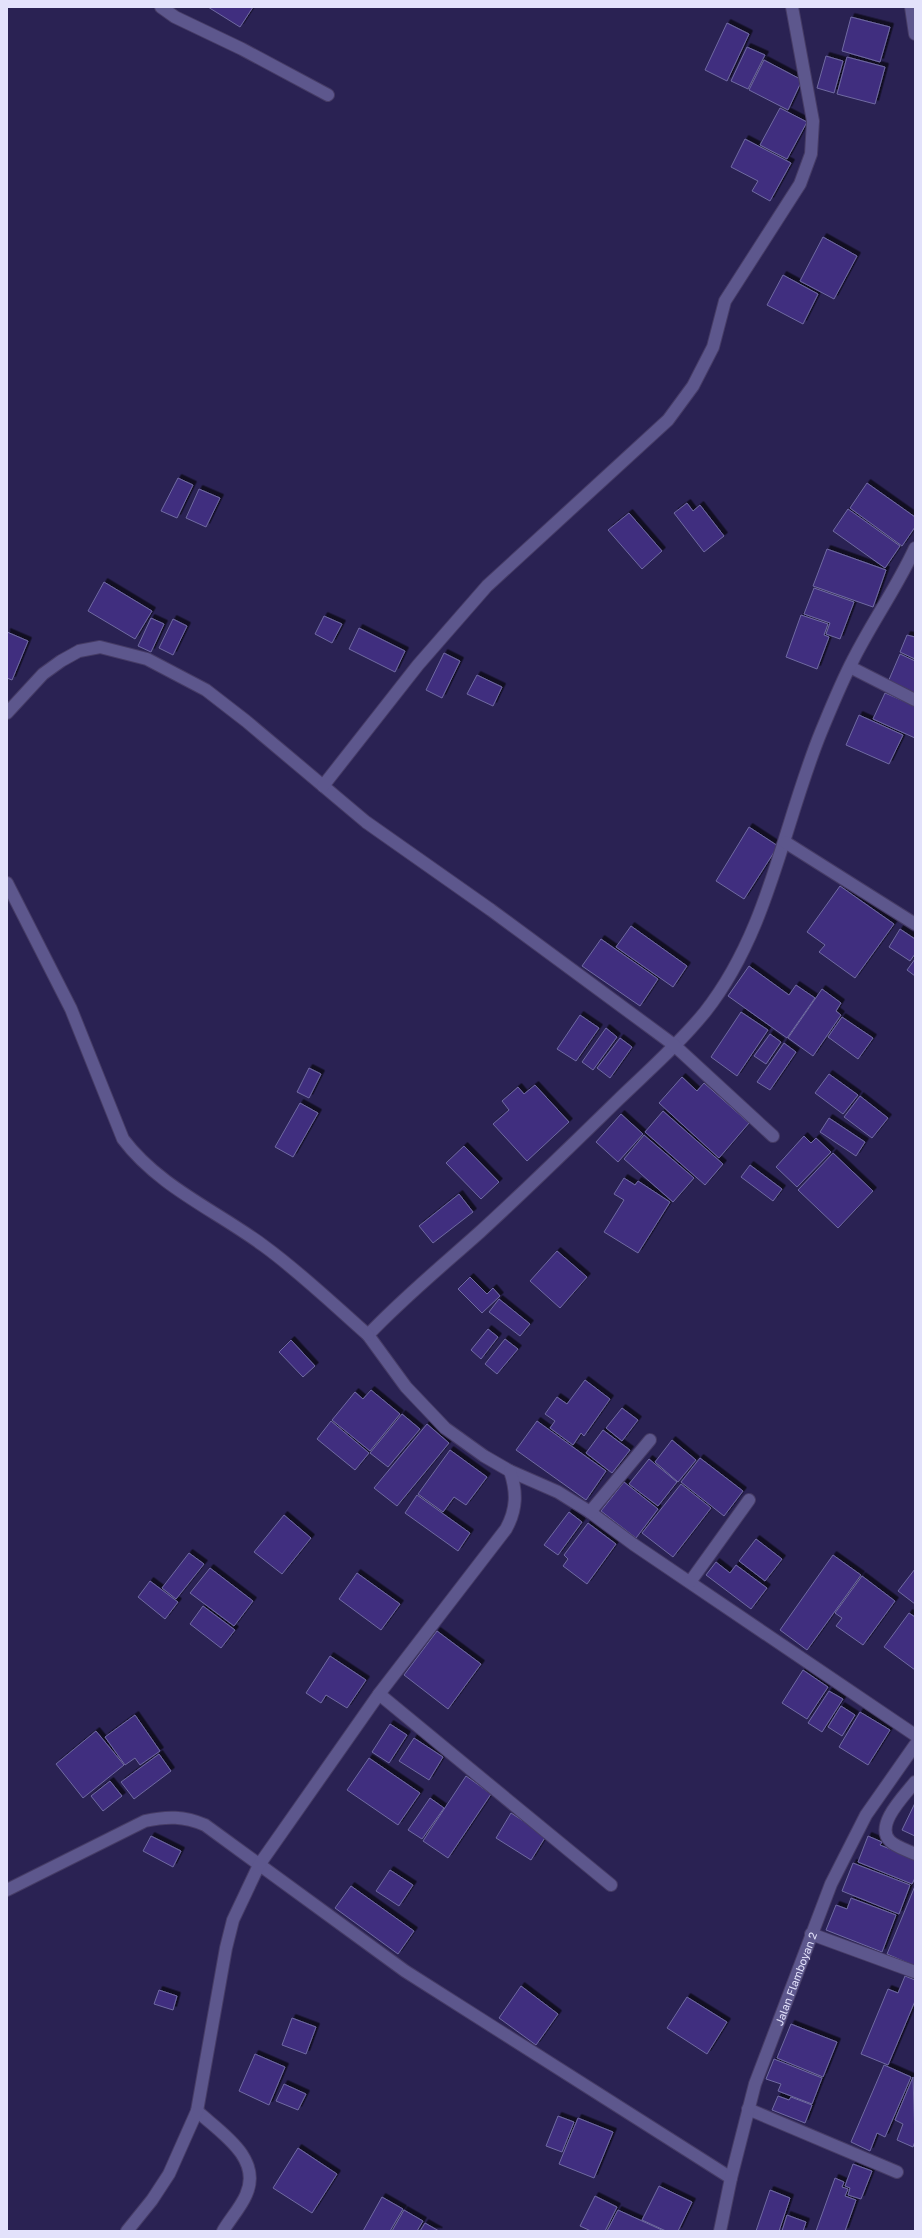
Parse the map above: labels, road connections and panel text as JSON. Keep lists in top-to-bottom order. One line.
{"streets":{"street":["Jalan Flamboyan 2"]}}
